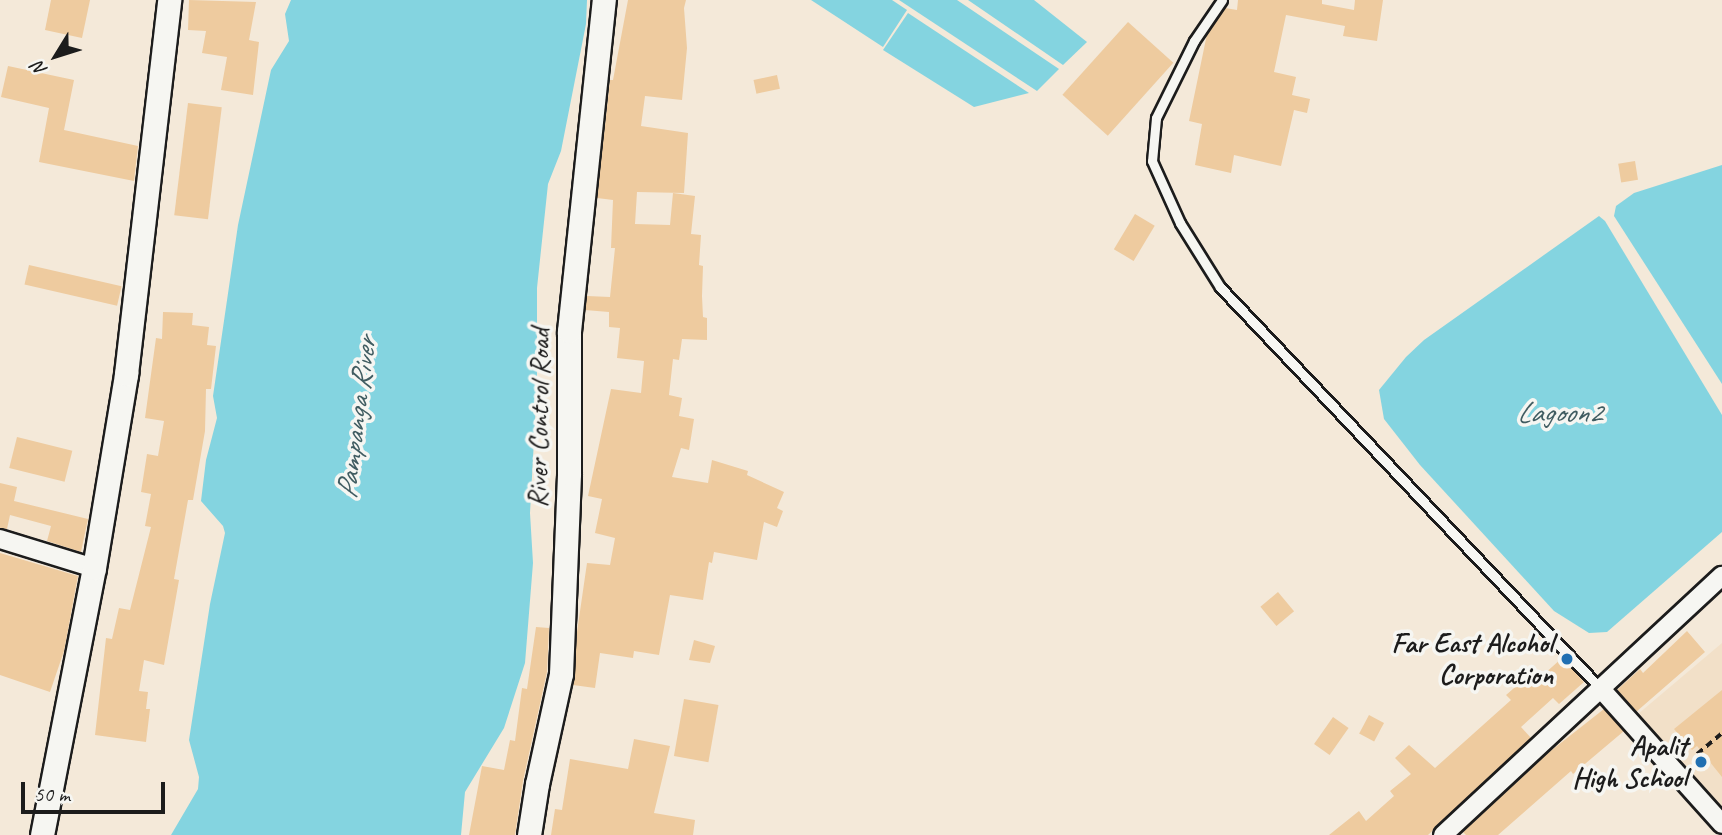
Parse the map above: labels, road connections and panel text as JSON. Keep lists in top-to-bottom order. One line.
{"streets":{"street":["River Control Road"]},"water":["Lagoon2","Pampanga River"],"places":["Far East Alcohol Corporation","Apalit High School"],"scale_bar":"50 m","north":"bottom left"}
